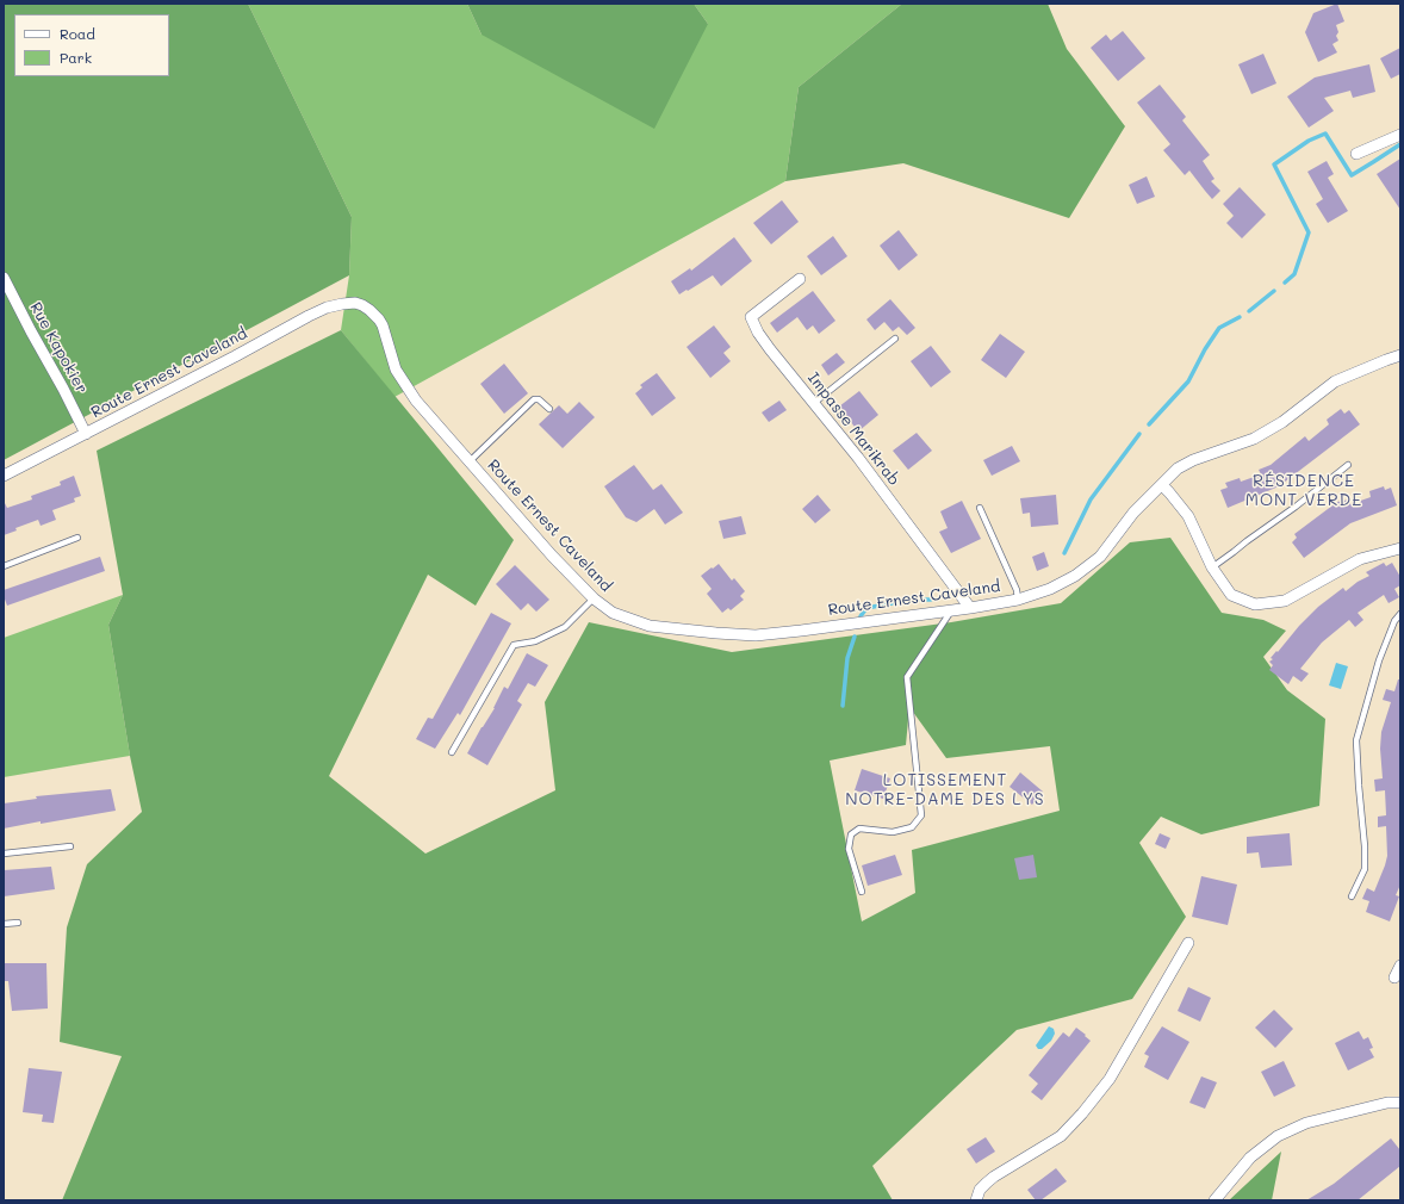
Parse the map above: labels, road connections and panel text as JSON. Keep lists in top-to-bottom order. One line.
{"streets":{"street":["Rue Kapokier","Route Ernest Caveland","Impasse Marikrab"]},"crossings":[["Rue Kapokier","Route Ernest Caveland"],["Route Ernest Caveland","Impasse Marikrab"]],"districts":["RÉSIDENCE MONT VERDE","LOTISSEMENT NOTRE-DAME DES LYS"],"legend":["Road","Park"]}
